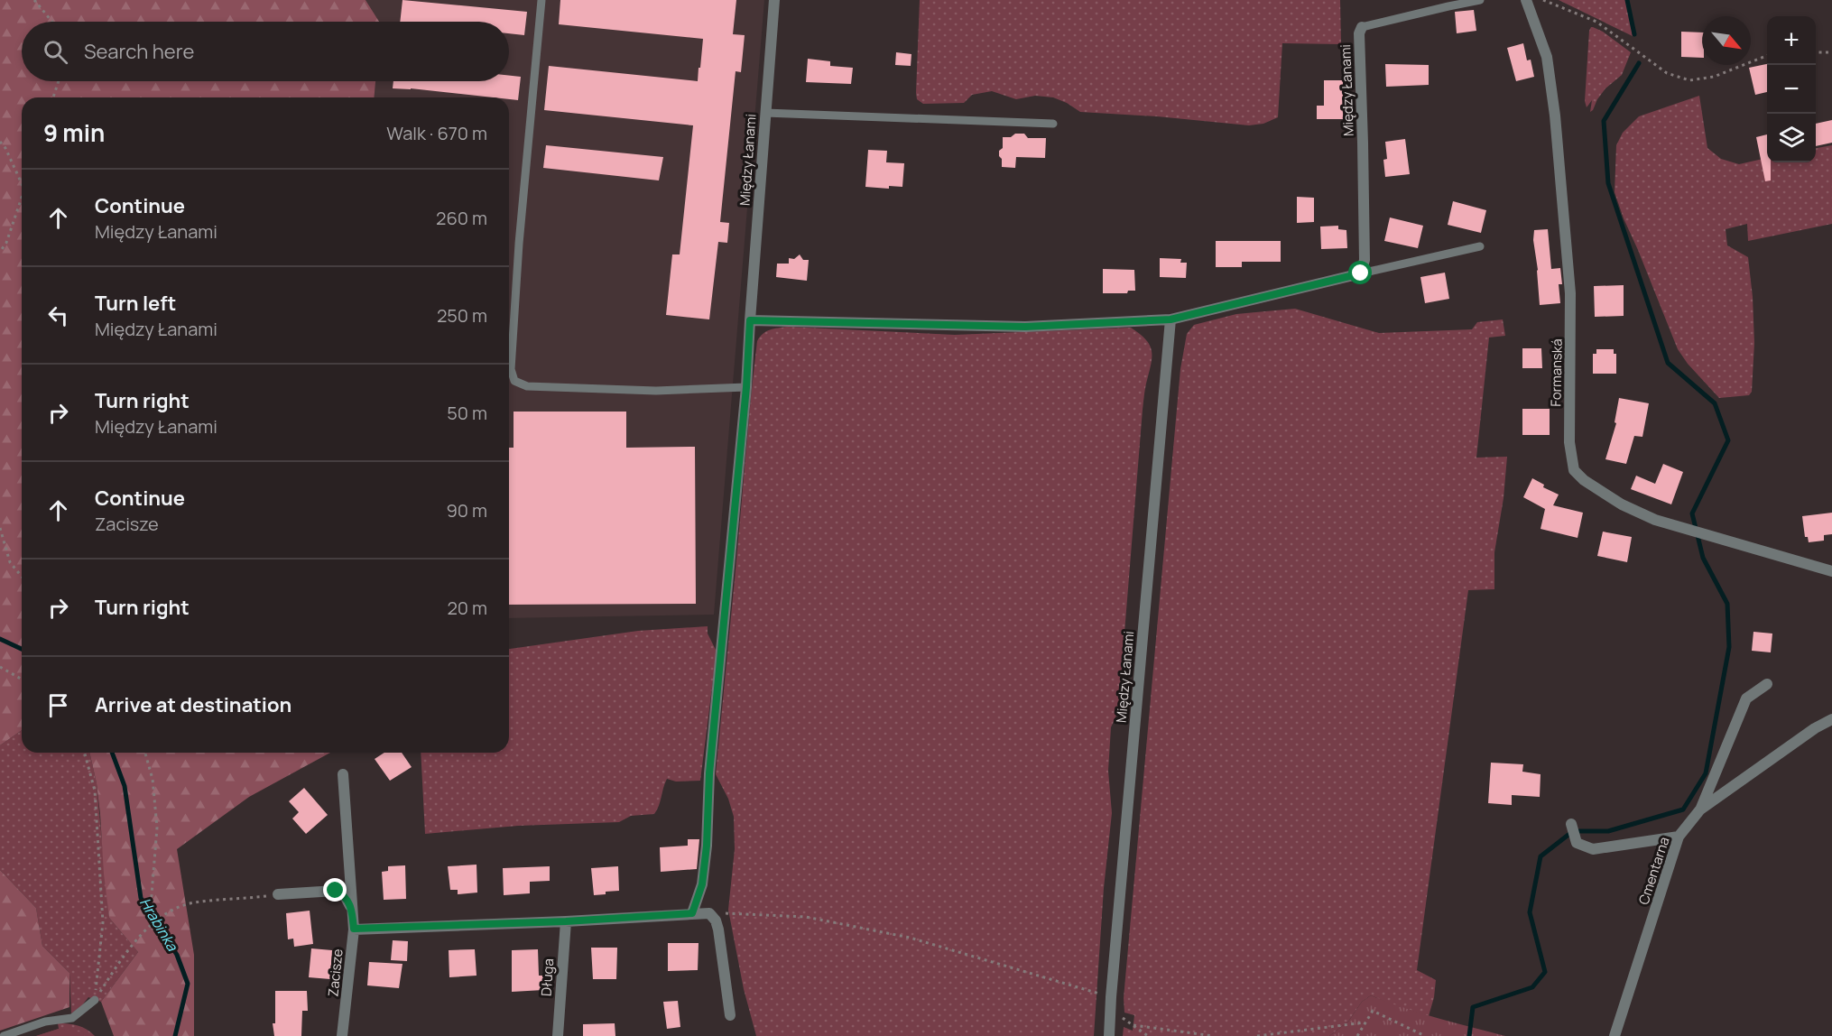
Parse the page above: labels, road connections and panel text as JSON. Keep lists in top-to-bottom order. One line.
{"streets":{"street":["Między Łanami","Formanská","Cmentarna","Zacisze","Długa"]},"water":["Hrabinka"],"north":"bottom right","page":{"map_buttons":["+","−"],"search":"Search here","heading":["9 min","Walk · 670 m"],"list":[["Continue","Między Łanami","260 m"],["Turn left","Między Łanami","250 m"],["Turn right","Między Łanami","50 m"],["Continue","Zacisze","90 m"],["Turn right","20 m"],"Arrive at destination"]}}
